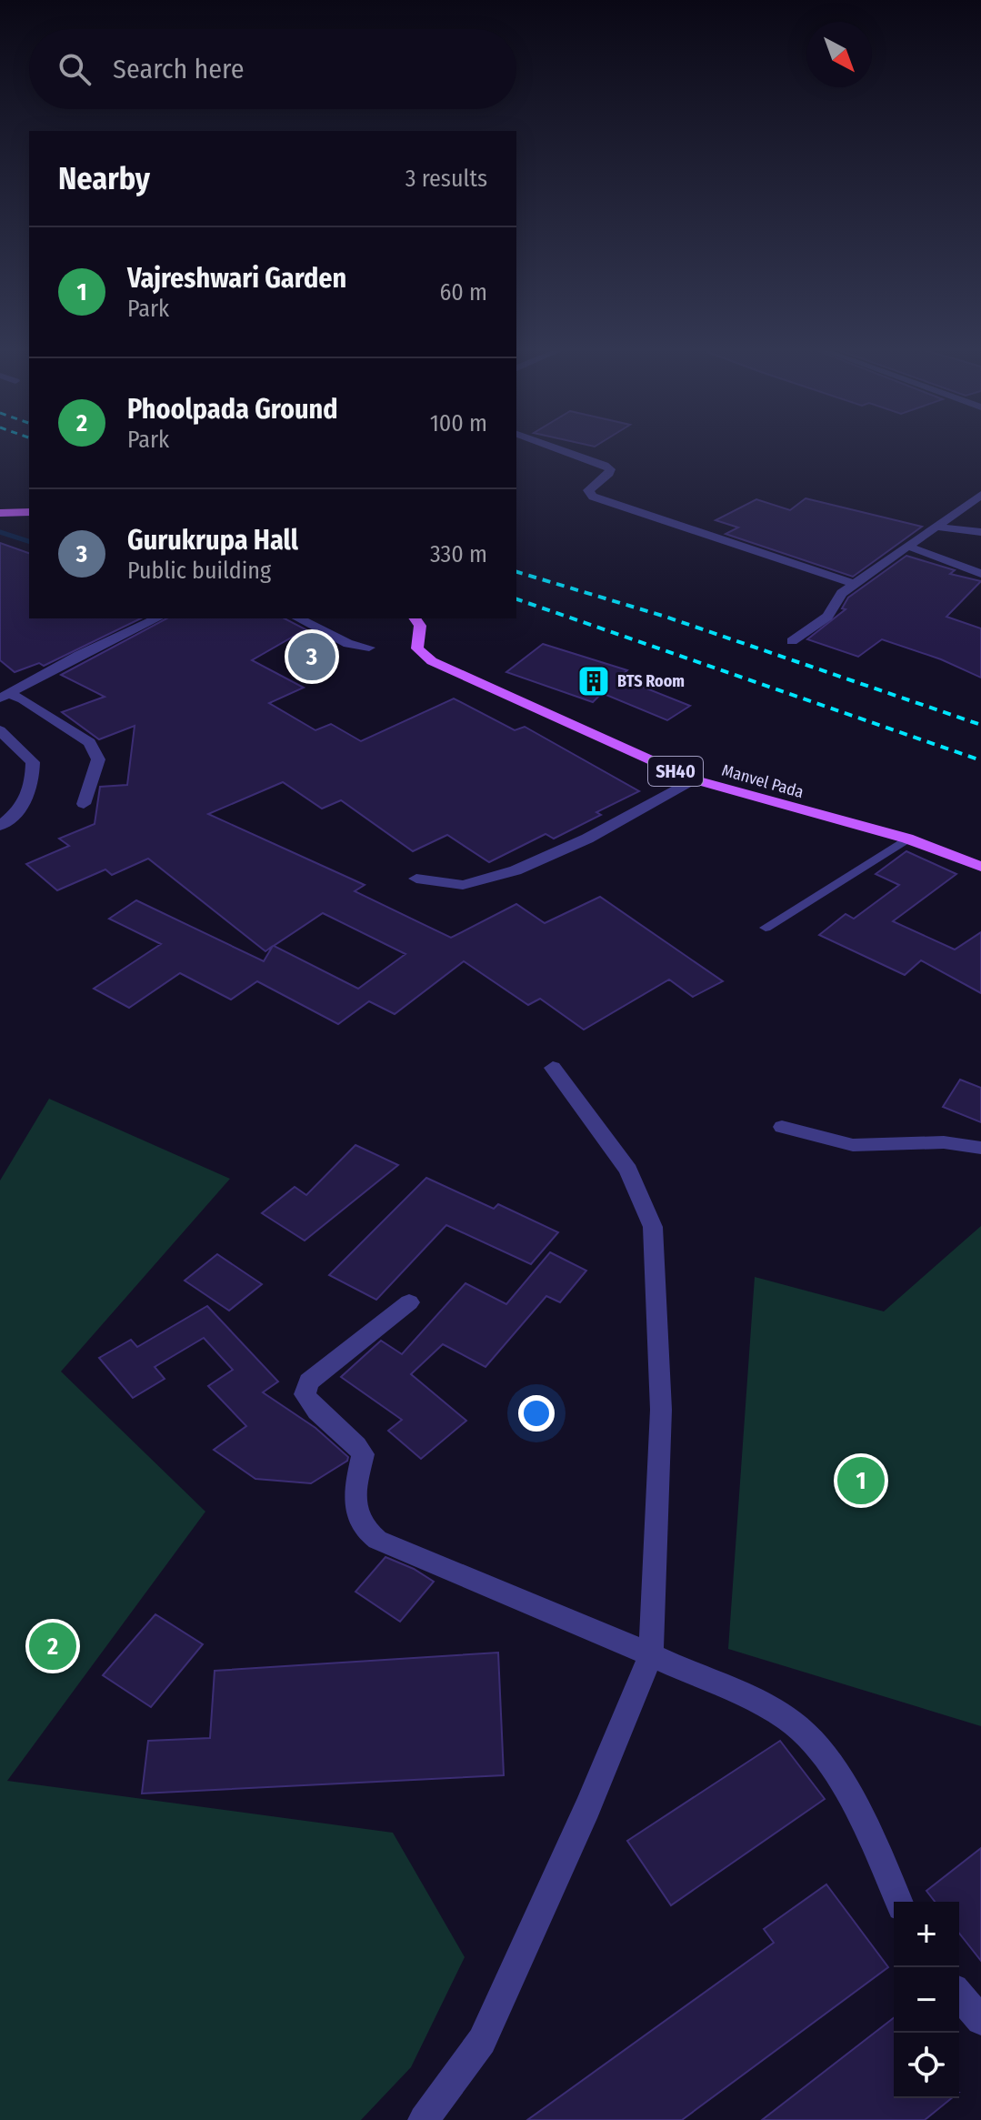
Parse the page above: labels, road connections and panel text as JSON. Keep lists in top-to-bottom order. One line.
{"streets":{"main road":["SH40","Manvel Pada"]},"places":{"building":["BTS Room"]},"north":"bottom right","page":{"search":"Search here","heading":["Nearby","3 results"],"list":[{"mark":"1","name":"Vajreshwari Garden","note":"Park","value":"60 m"},{"mark":"2","name":"Phoolpada Ground","note":"Park","value":"100 m"},{"mark":"3","name":"Gurukrupa Hall","note":"Public building","value":"330 m"}],"pins":["3","1","2"],"map_buttons":["+","−"]}}
